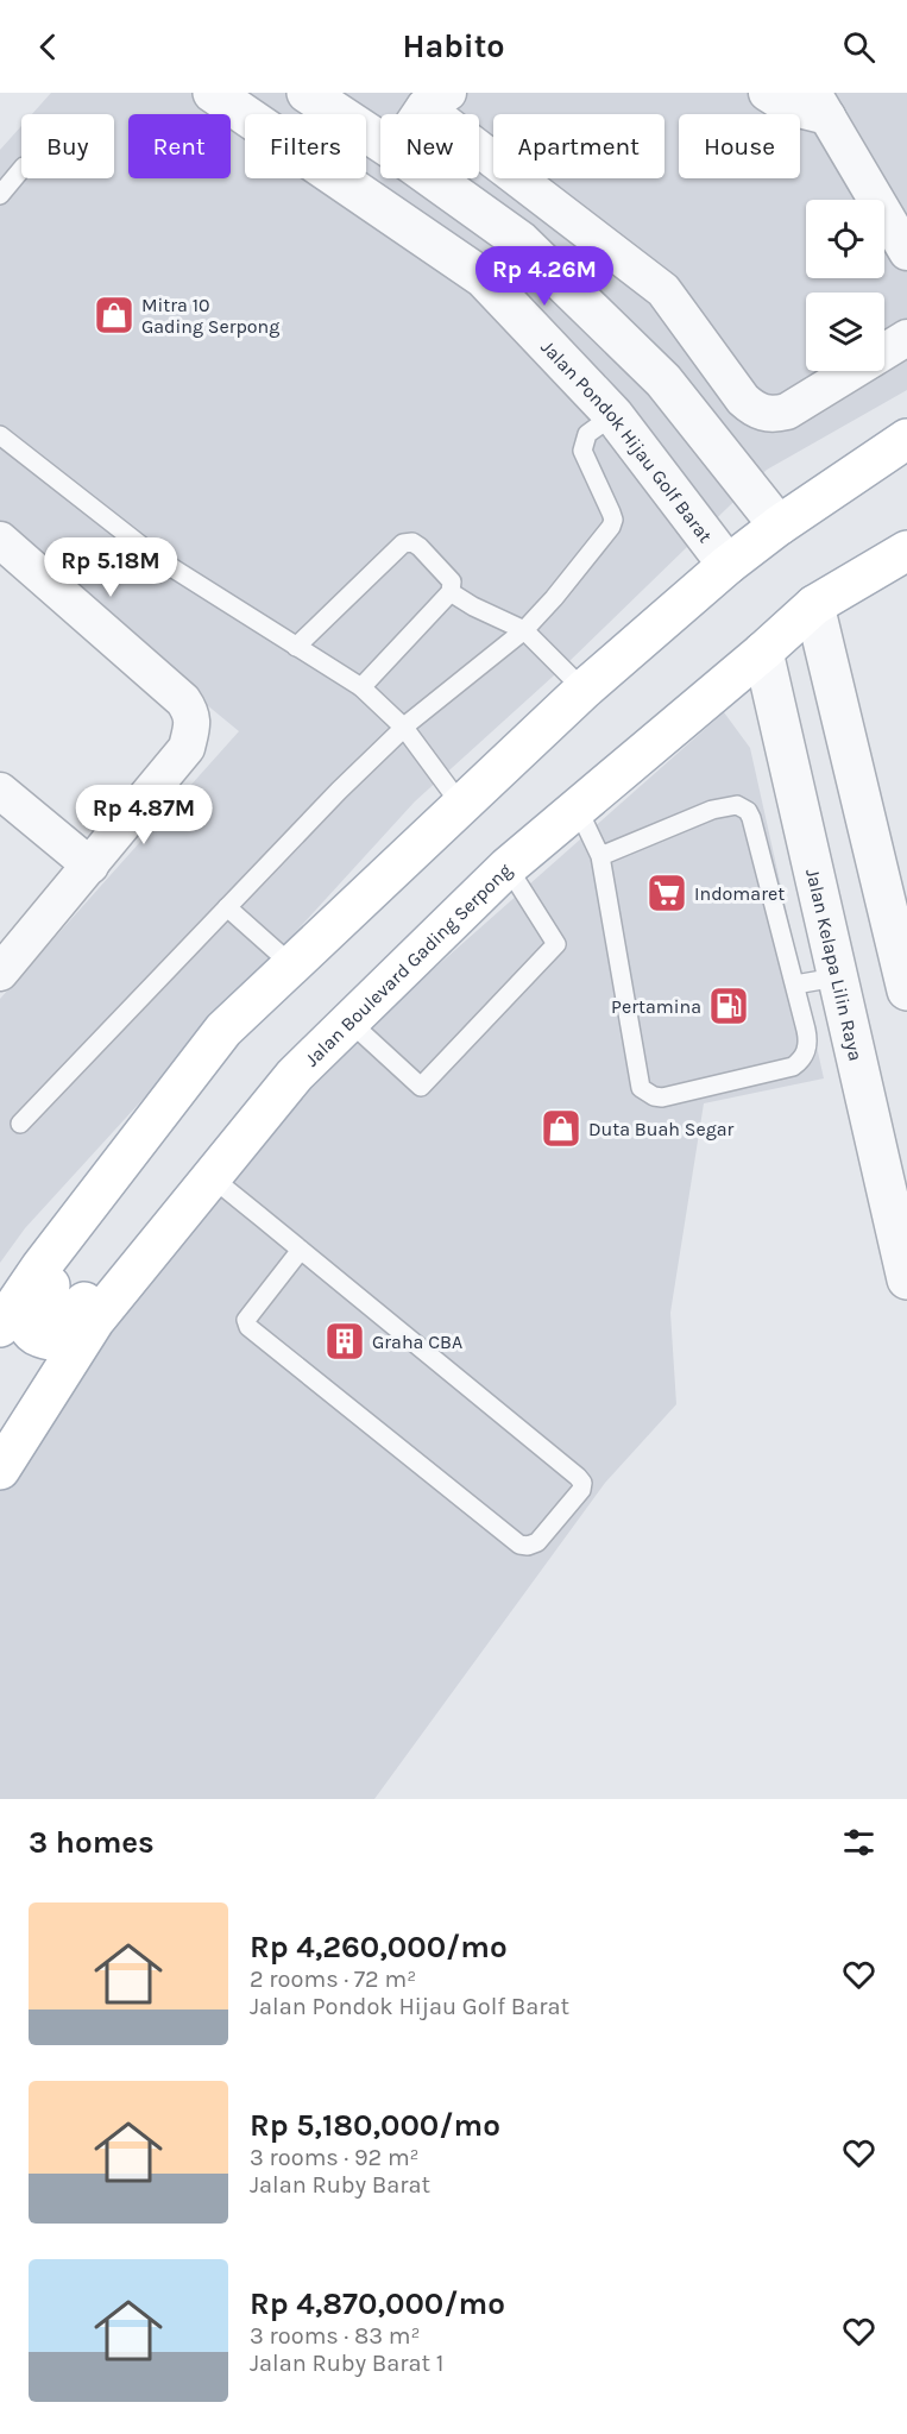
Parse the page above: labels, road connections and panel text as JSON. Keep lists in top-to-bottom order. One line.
{"streets":{"main road":["Jalan Boulevard Gading Serpong"],"street":["Jalan Pondok Hijau Golf Barat","Jalan Kelapa Lilin Raya"]},"crossings":[["Jalan Boulevard Gading Serpong","Jalan Kelapa Lilin Raya"]],"places":{"shop":["Mitra 10 Gading Serpong","Duta Buah Segar"],"supermarket":["Indomaret"],"fuel station":["Pertamina"],"building":["Graha CBA"]},"page":{"header":"Habito","chip":["Buy","Rent","Filters","New","Apartment","House"],"price":["Rp 4.26M","Rp 5.18M","Rp 4.87M"],"heading":"3 homes","list":[{"name":"Rp 4,260,000/mo","note":"2 rooms · 72 m² · Jalan Pondok Hijau Golf Barat"},{"name":"Rp 5,180,000/mo","note":"3 rooms · 92 m² · Jalan Ruby Barat"},{"name":"Rp 4,870,000/mo","note":"3 rooms · 83 m² · Jalan Ruby Barat 1"}]}}
